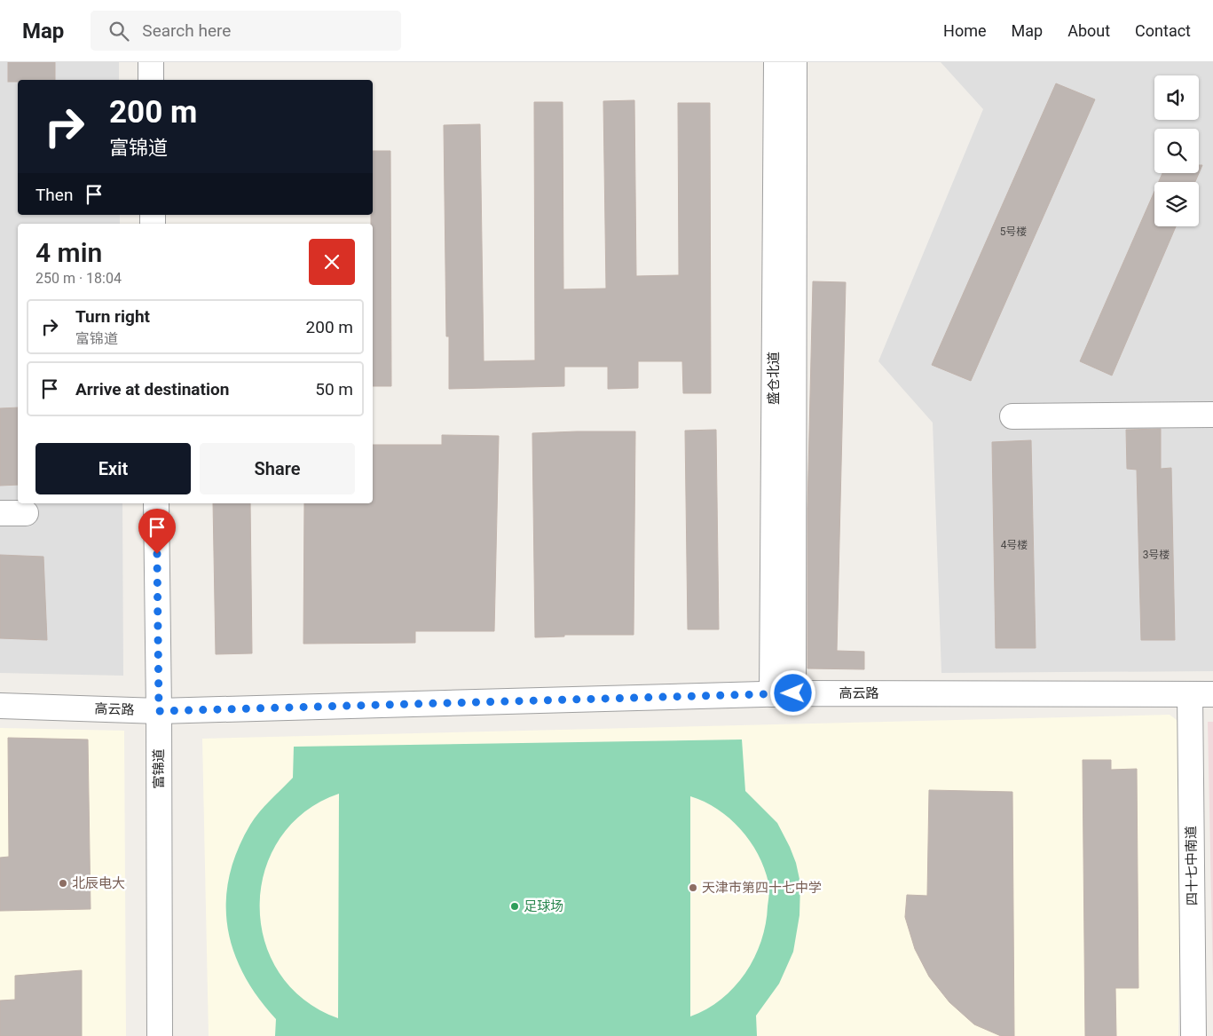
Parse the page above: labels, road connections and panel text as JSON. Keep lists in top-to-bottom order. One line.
{"streets":{"street":["盛仓北道","高云路","富锦道","四十七中南道"]},"crossings":[["盛仓北道","高云路"],["高云路","富锦道"],["高云路","四十七中南道"]],"places":["北辰电大","天津市第四十七中学","足球场"],"house_numbers":["5号楼","4号楼","3号楼"],"page":{"header":"Map","search":"Search here","nav":["Home","Map","About","Contact"],"turn":["200 m","富锦道"],"then":"Then","heading":["4 min","250 m · 18:04"],"list":[{"name":"Turn right","note":"富锦道","value":"200 m"},{"name":"Arrive at destination","value":"50 m"}],"buttons":["Exit","Share"]}}
